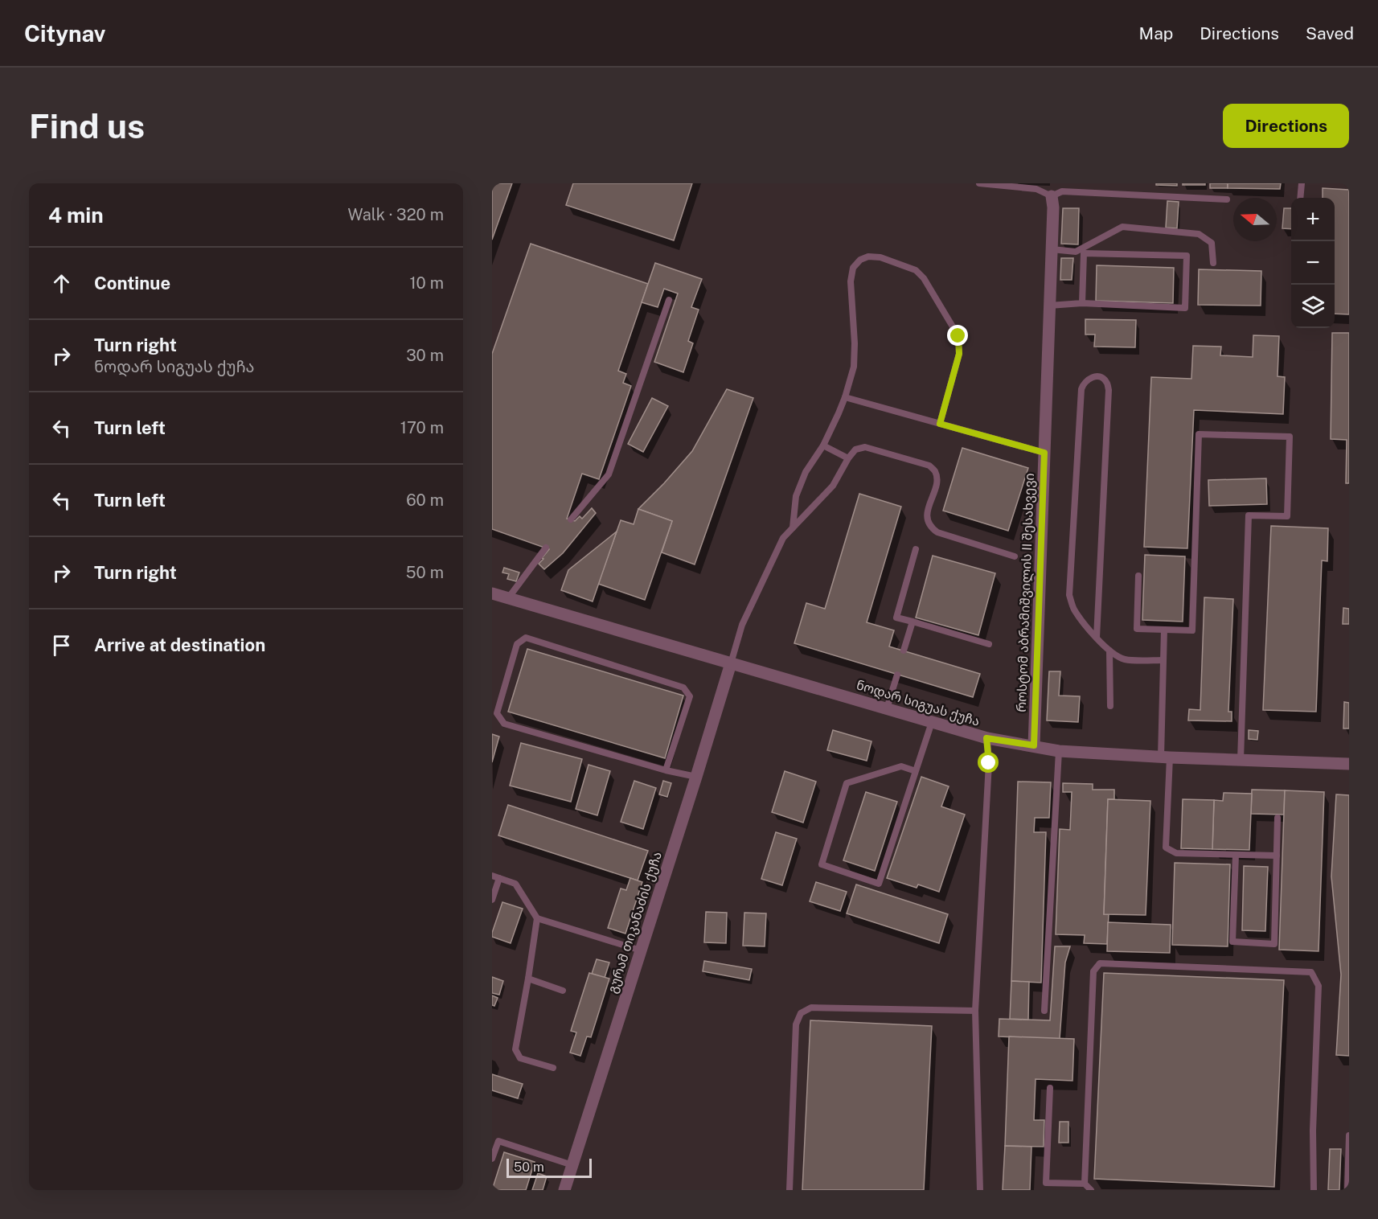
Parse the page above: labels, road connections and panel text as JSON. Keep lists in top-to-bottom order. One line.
{"streets":{"street":["როსტომ აბრამიშვილის II შესახვევი","ნოდარ სიგუას ქუჩა","გურამ თიკანაძის ქუჩა"]},"crossings":[["როსტომ აბრამიშვილის II შესახვევი","ნოდარ სიგუას ქუჩა"],["ნოდარ სიგუას ქუჩა","გურამ თიკანაძის ქუჩა"]],"scale_bar":"50 m","north":"left","page":{"header":"Citynav","nav":["Map","Directions","Saved"],"buttons":"Directions","title":"Find us","heading":["4 min","Walk · 320 m"],"map_buttons":["+","−"],"list":[["Continue","10 m"],["Turn right","ნოდარ სიგუას ქუჩა","30 m"],["Turn left","170 m"],["Turn left","60 m"],["Turn right","50 m"],"Arrive at destination"],"scale":"50 m"}}
